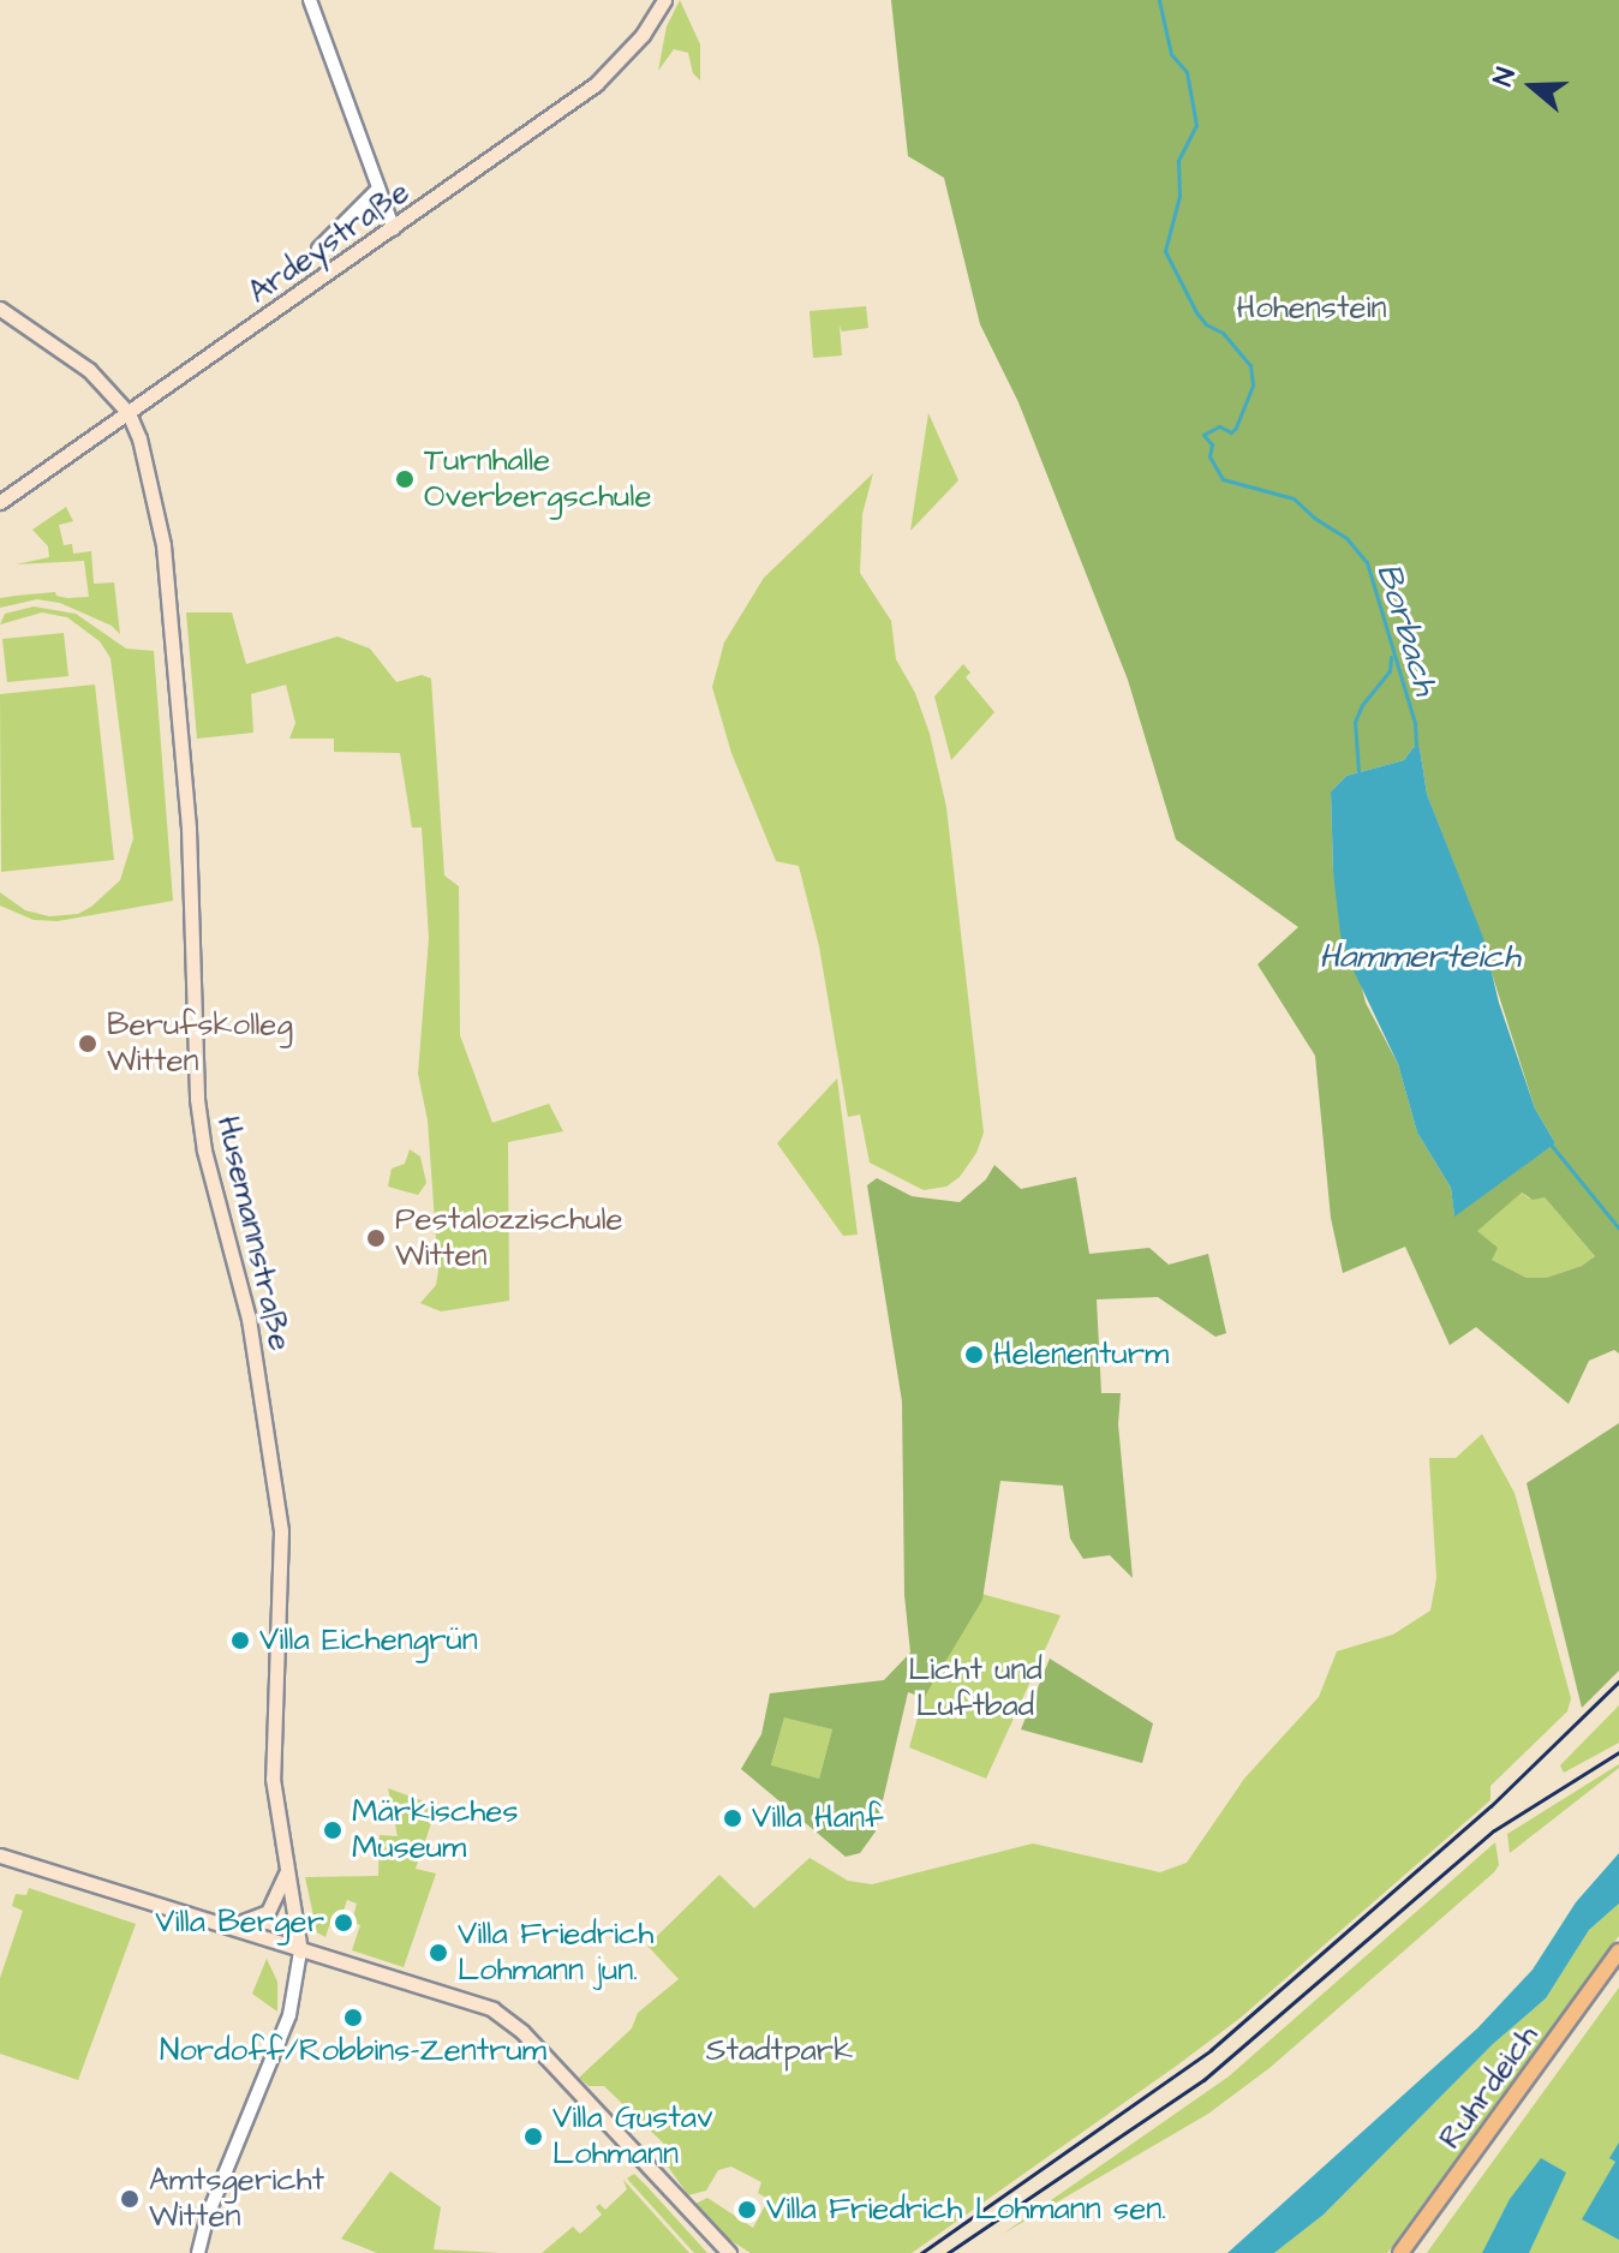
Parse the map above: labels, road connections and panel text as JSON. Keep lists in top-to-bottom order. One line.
{"streets":{"main road":["Ardeystraße","Husemannstraße","Ruhrdeich"]},"crossings":[["Ardeystraße","Husemannstraße"]],"water":["Borbach","Hammerteich"],"parks":["Hohenstein","Licht und Luftbad","Stadtpark"],"places":["Turnhalle Overbergschule","Berufskolleg Witten","Pestalozzischule Witten","Helenenturm","Villa Eichengrün","Villa Hanf","Märkisches Museum","Villa Berger","Villa Friedrich Lohmann jun.","Nordoff/Robbins-Zentrum","Villa Gustav Lohmann","Amtsgericht Witten","Villa Friedrich Lohmann sen."],"north":"left"}
